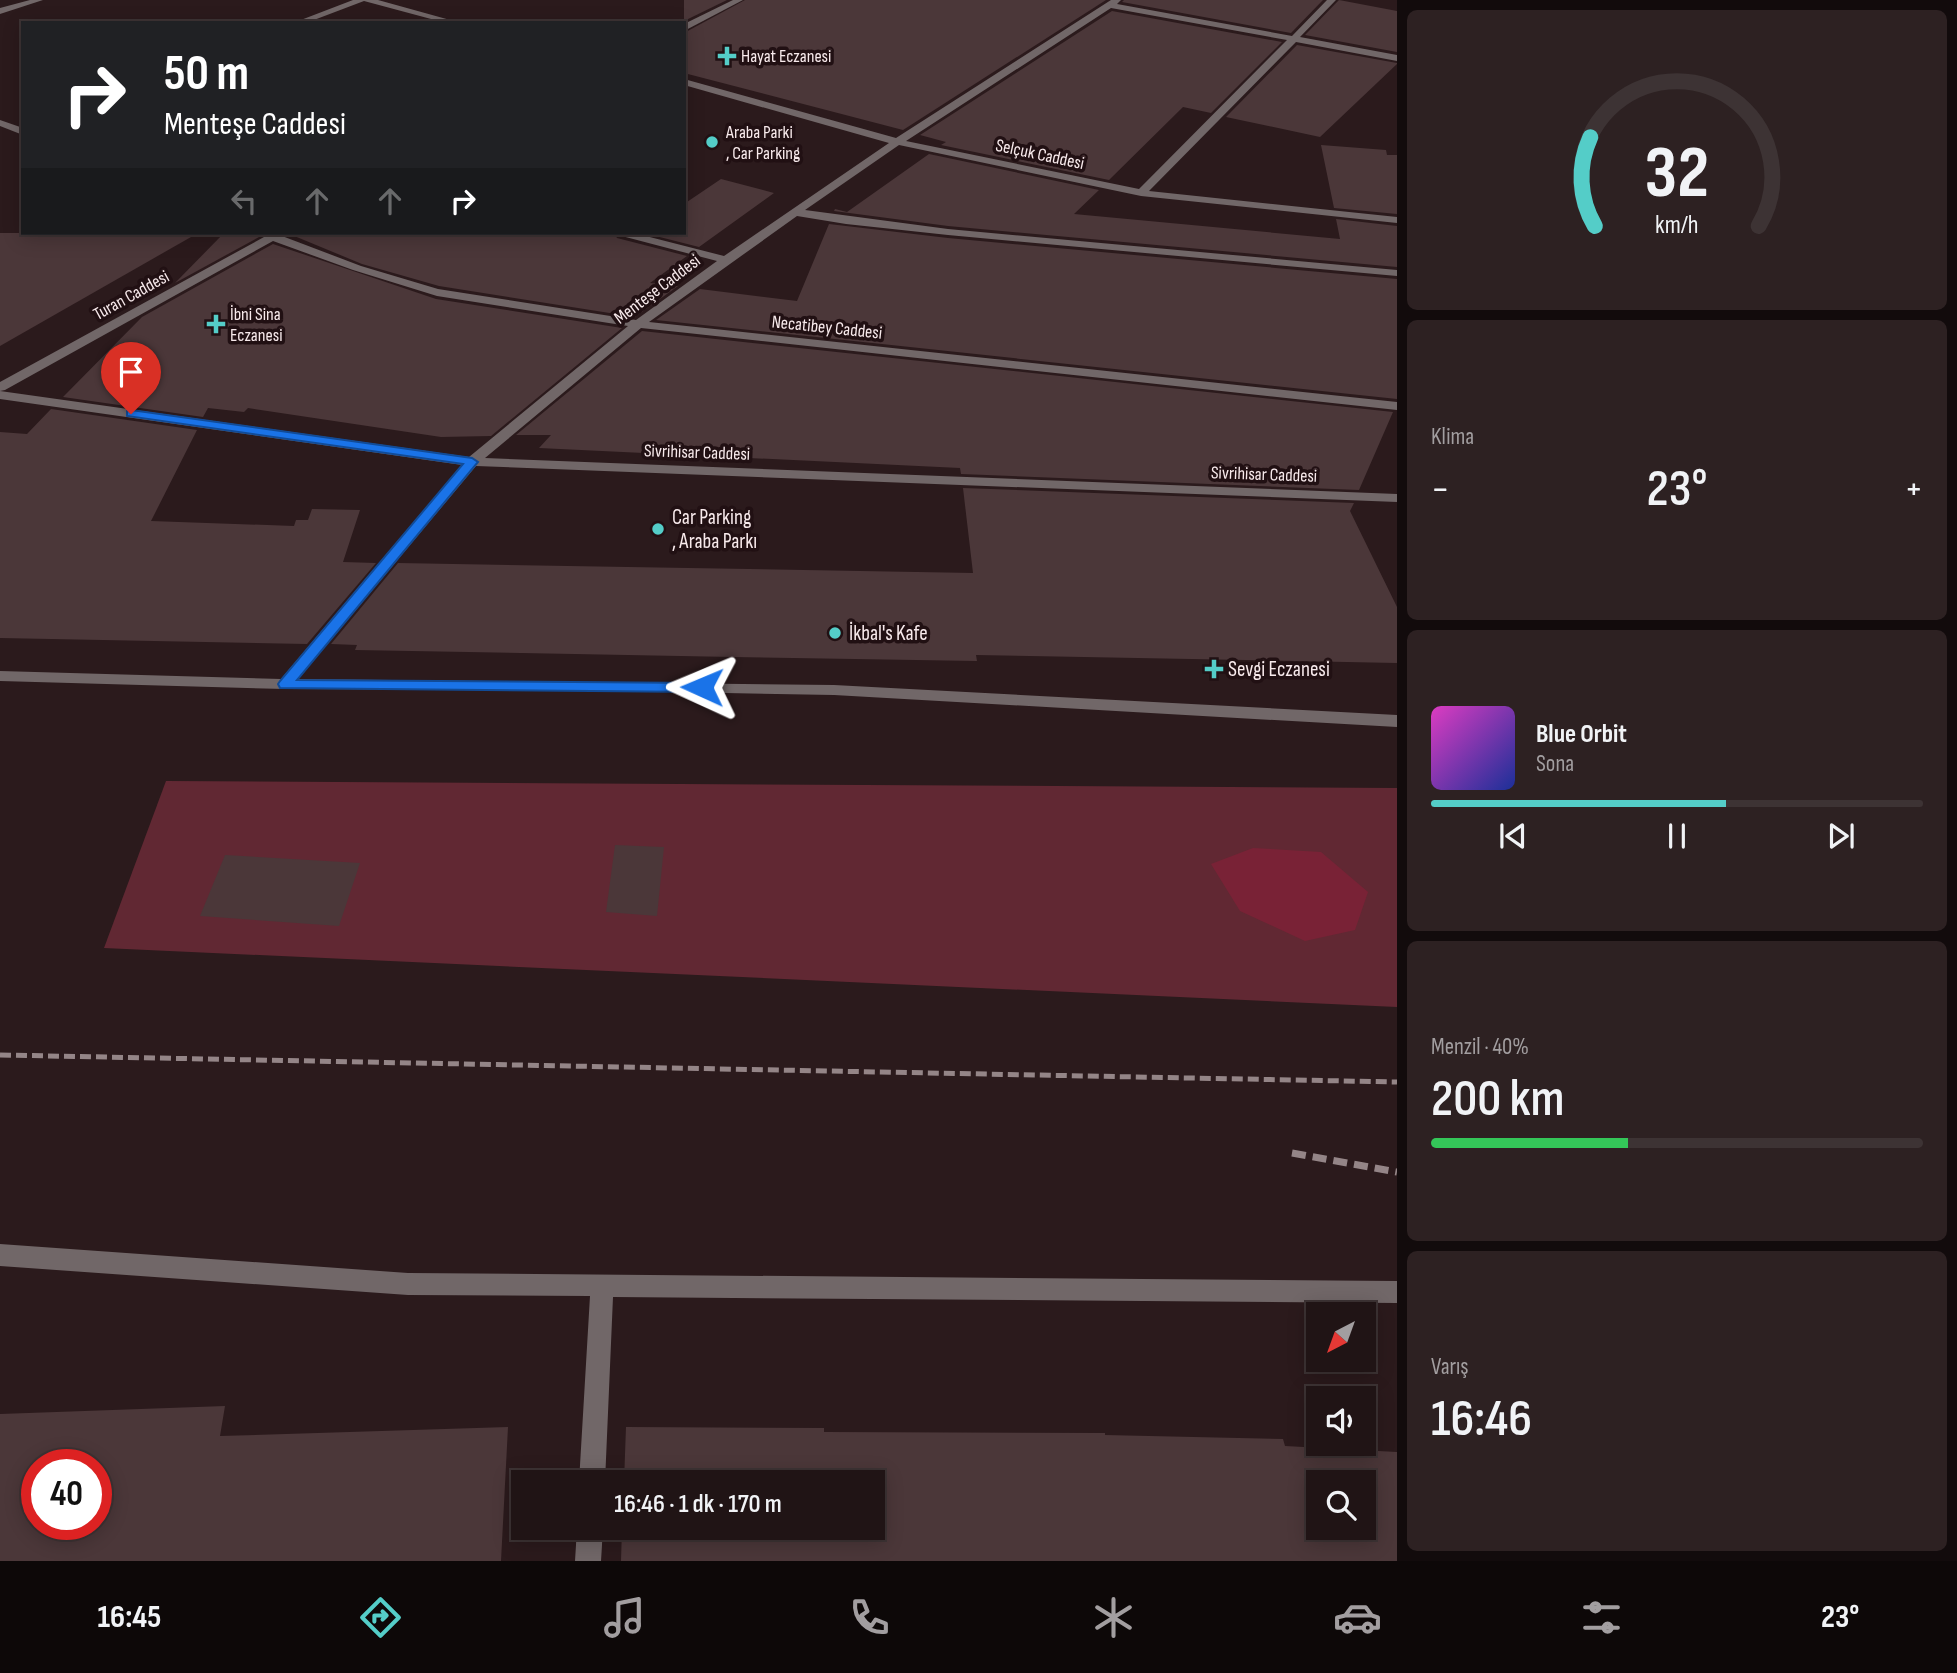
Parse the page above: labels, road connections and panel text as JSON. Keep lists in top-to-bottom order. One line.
{"streets":{"street":["Selçuk Caddesi","Menteşe Caddesi","Turan Caddesi","Necatibey Caddesi","Sivrihisar Caddesi"]},"crossings":[["Selçuk Caddesi","Menteşe Caddesi"],["Menteşe Caddesi","Necatibey Caddesi"],["Menteşe Caddesi","Sivrihisar Caddesi"]],"places":{"health":["Hayat Eczanesi","İbni Sina Eczanesi","Sevgi Eczanesi"],"other":["Araba Parki , Car Parking","Car Parking , Araba Parkı","İkbal's Kafe"]},"north":"bottom left","page":{"turn":["50 m","Menteşe Caddesi"],"tile":["Klima",["Menzil · 40%","200 km"],["Varış","16:46"]],"heat":["−","23°","+"],"song":["Blue Orbit","Sona"],"limit":"40","trip":"16:46 · 1 dk · 170 m","tabs":["16:45","23°"],"gauge":["32","km/h"]}}
